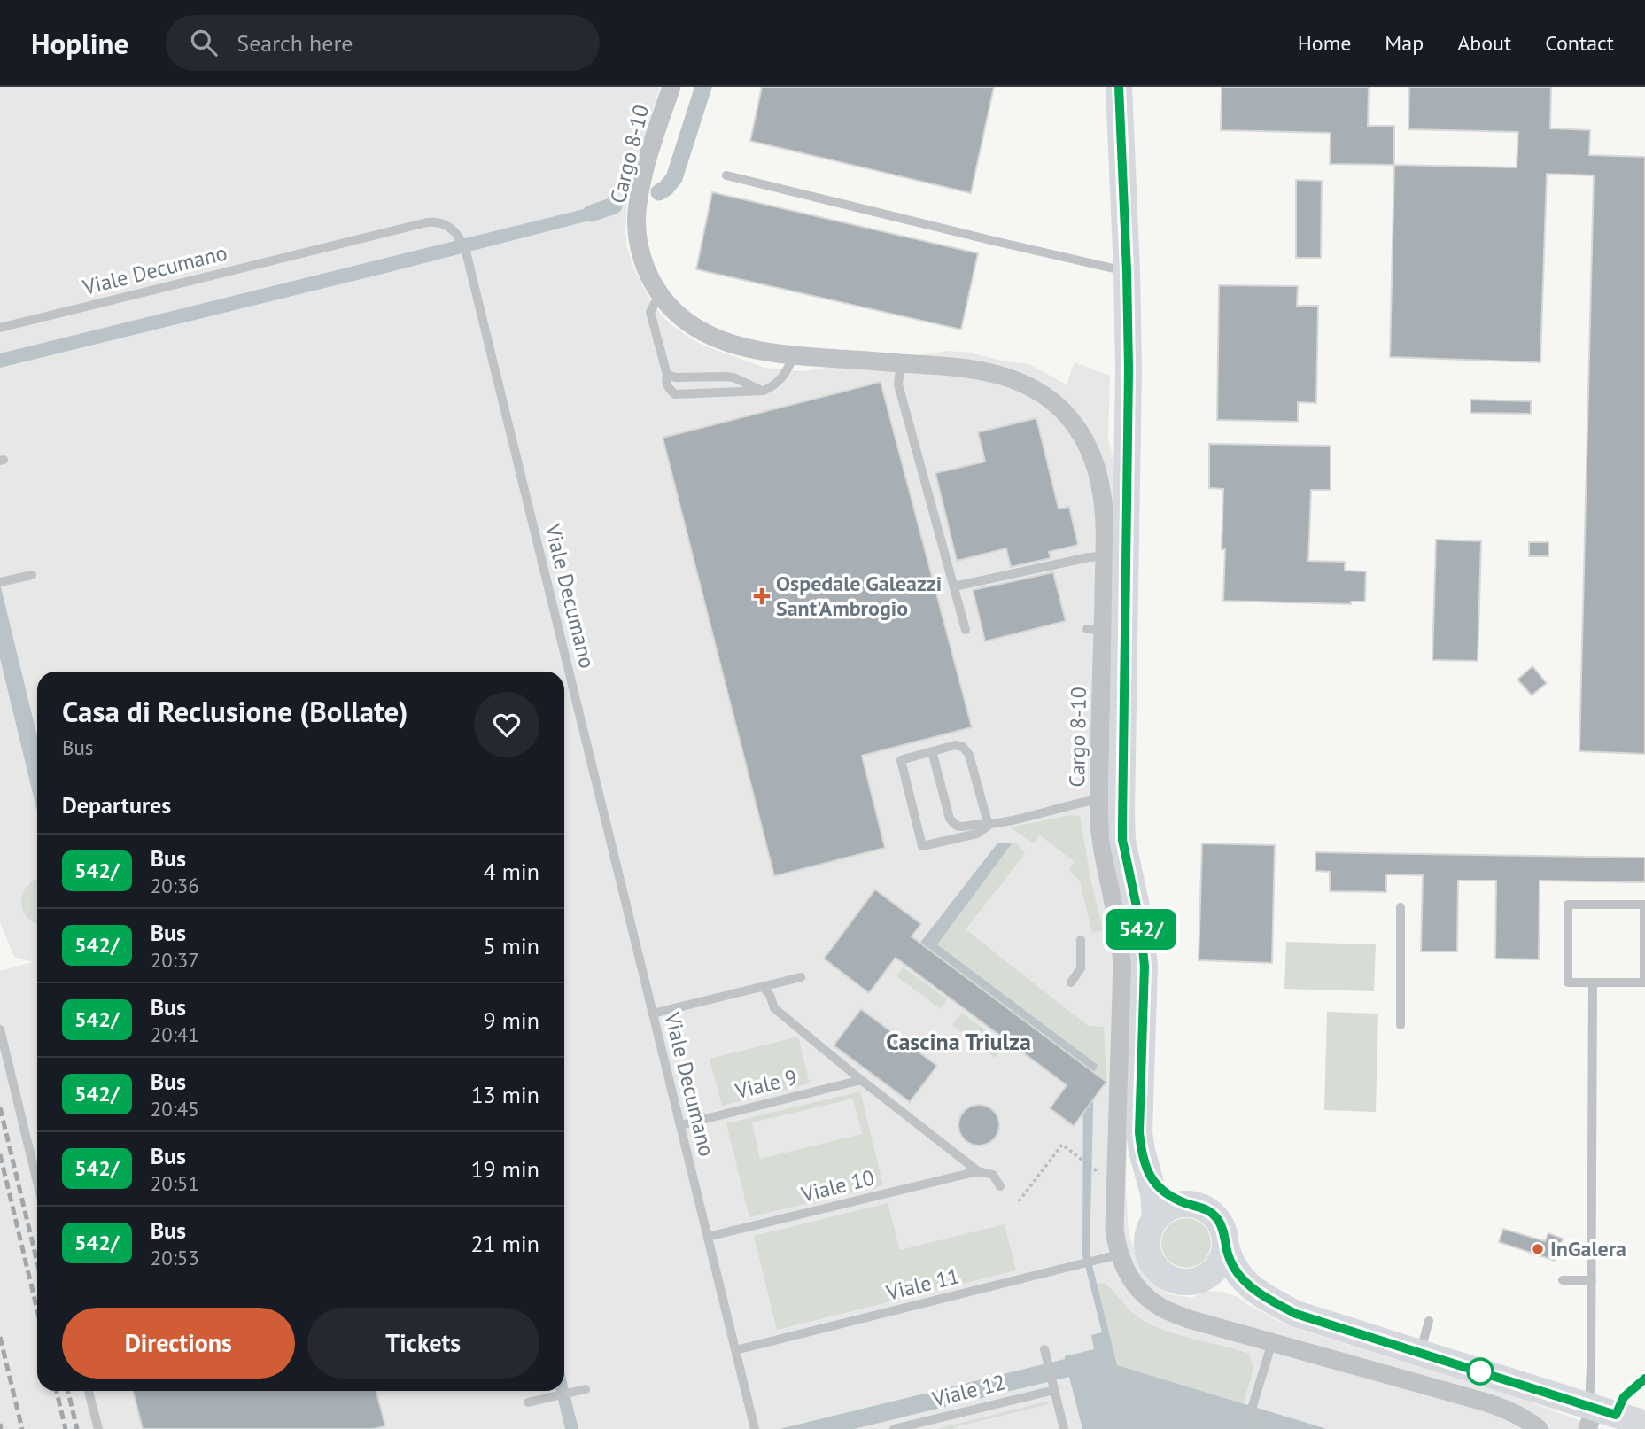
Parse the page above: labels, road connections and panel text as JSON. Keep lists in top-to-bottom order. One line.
{"streets":{"street":["Cargo 8-10"],"lane":["Viale Decumano","Viale 9","Viale 10","Viale 11","Viale 12"]},"crossings":[["Cargo 8-10","Viale 11"],["Viale Decumano","Viale 9"],["Viale Decumano","Viale 10"],["Viale Decumano","Viale 11"]],"districts":["Cascina Triulza"],"places":{"health":["Ospedale Galeazzi Sant'Ambrogio"],"other":["InGalera"]},"lines":["bus line 542/"],"page":{"header":"Hopline","search":"Search here","nav":["Home","Map","About","Contact"],"on_map":"542/","heading":[["Casa di Reclusione (Bollate)","Bus"],"Departures"],"list":[{"mark":"542/","name":"Bus","note":"20:36","value":"4 min"},{"mark":"542/","name":"Bus","note":"20:37","value":"5 min"},{"mark":"542/","name":"Bus","note":"20:41","value":"9 min"},{"mark":"542/","name":"Bus","note":"20:45","value":"13 min"},{"mark":"542/","name":"Bus","note":"20:51","value":"19 min"},{"mark":"542/","name":"Bus","note":"20:53","value":"21 min"}],"buttons":["Directions","Tickets"]}}
